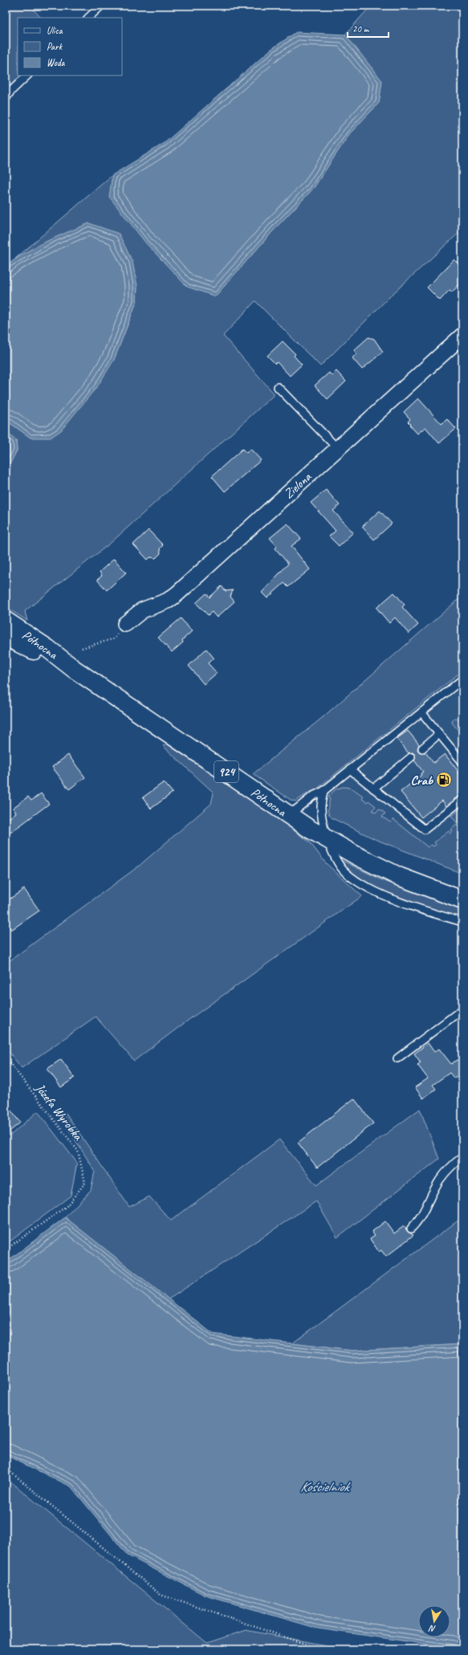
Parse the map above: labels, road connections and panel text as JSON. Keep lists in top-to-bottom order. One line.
{"streets":{"main road":["Północna","924"],"street":["Zielona"],"path":["Józefa Wyrobka"]},"water":["Kościelniok"],"places":{"fuel station":["Crab"]},"legend":["Ulica","Park","Woda"],"scale_bar":"20 m","north":"bottom"}
